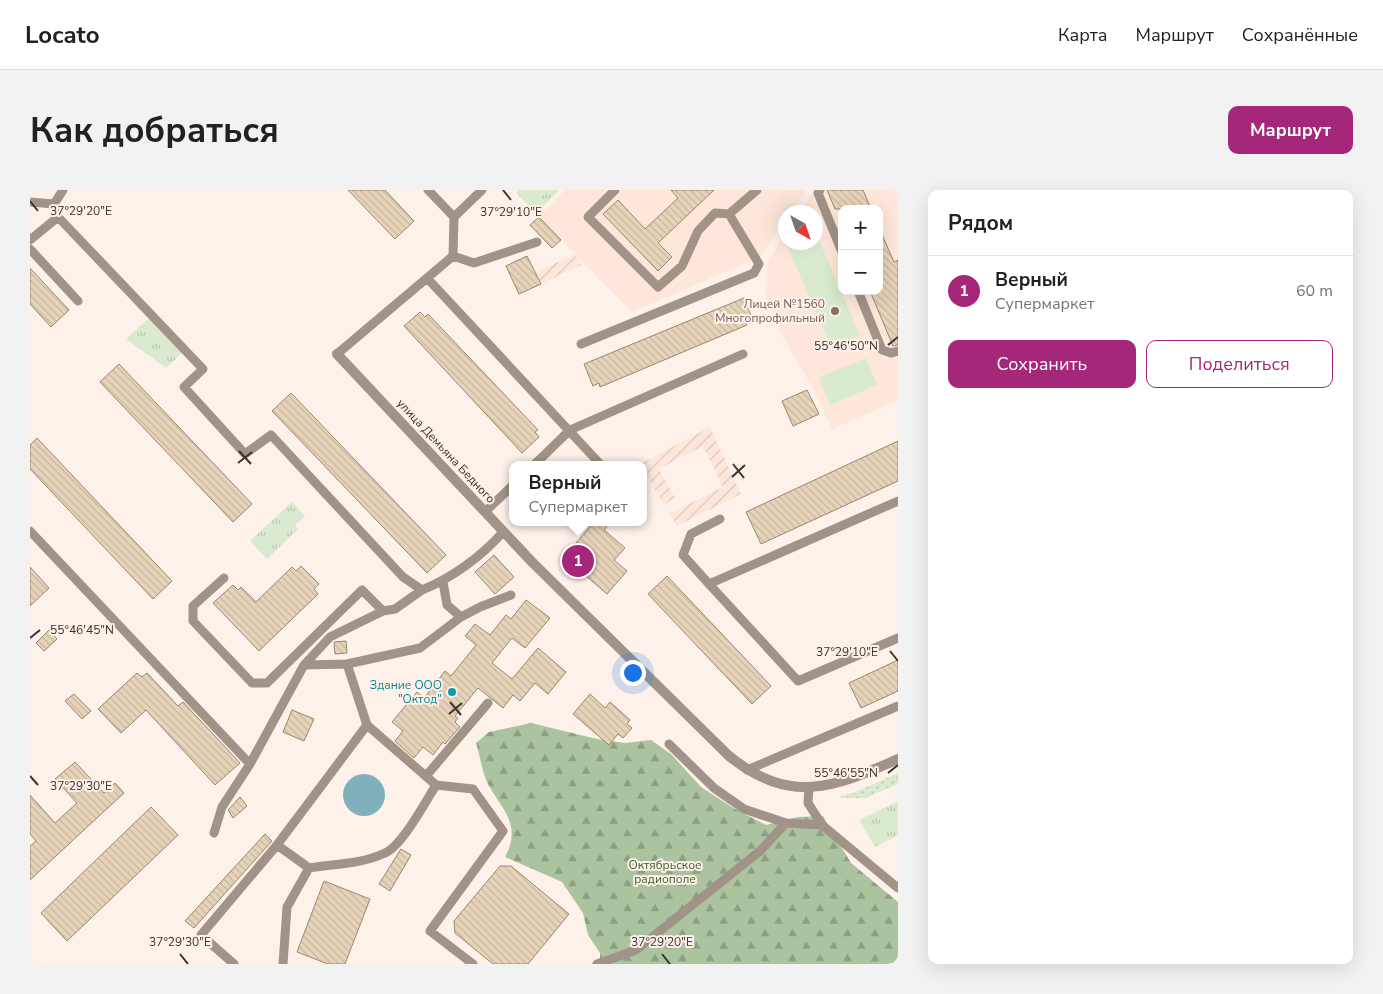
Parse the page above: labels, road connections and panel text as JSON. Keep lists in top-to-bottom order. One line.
{"streets":{"street":["улица Демьяна Бедного"]},"parks":["Октябрьское радиополе"],"places":["Лицей №1560 Многопрофильный","Здание ООО \"Октод\""],"north":"bottom right","page":{"header":"Locato","nav":["Карта","Маршрут","Сохранённые"],"buttons":["Маршрут",["Сохранить","Поделиться"]],"title":"Как добраться","heading":"Рядом","map_buttons":["+","−"],"list":[{"mark":"1","name":"Верный","note":"Супермаркет","value":"60 m"}],"popup":["Верный","Супермаркет"],"pins":"1"},"coordinates":["37°29'20\"E","37°29'10\"E","55°46'50\"N","55°46'45\"N","55°46'55\"N","37°29'30\"E"]}
